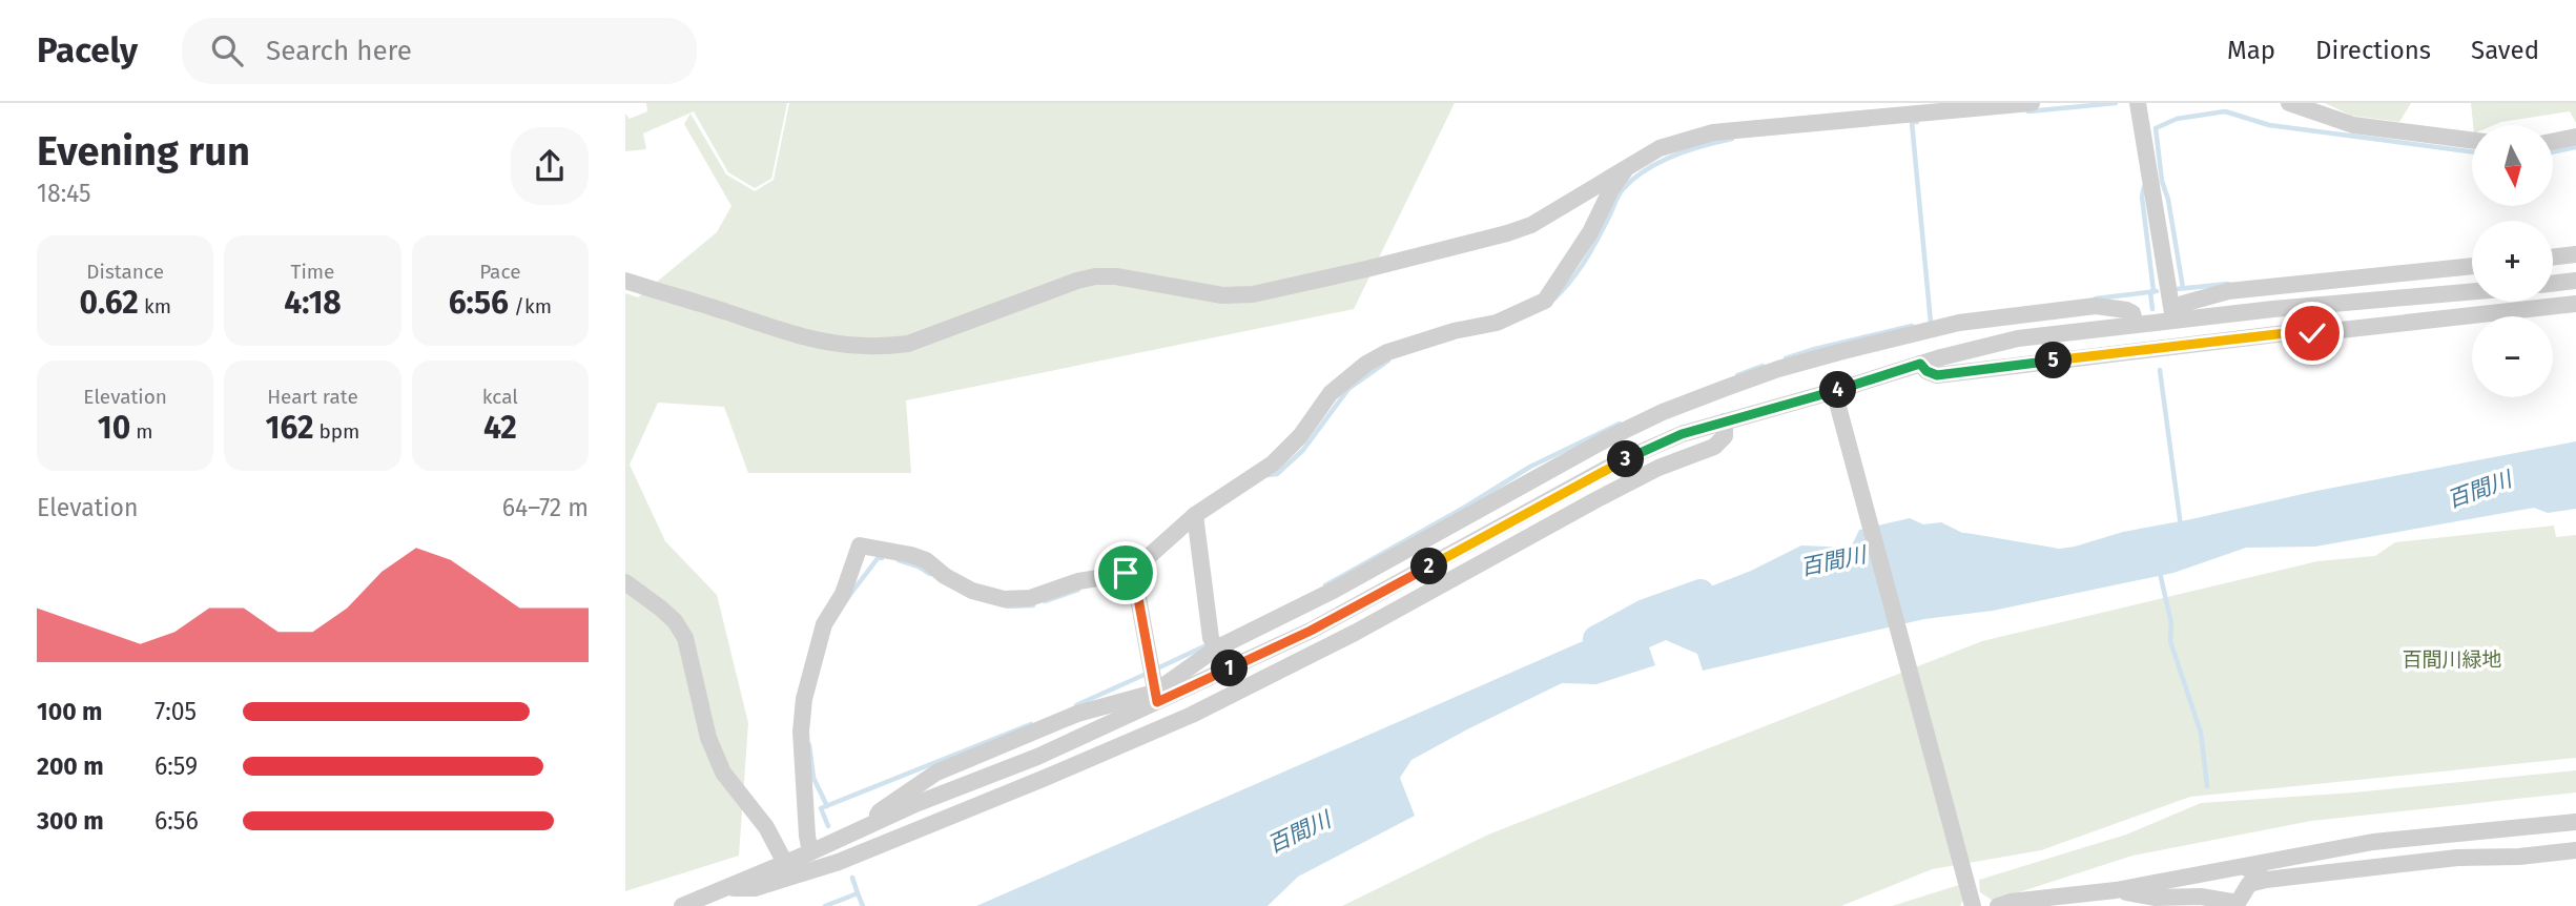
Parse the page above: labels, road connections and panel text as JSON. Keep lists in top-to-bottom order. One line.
{"water":["百間川"],"parks":["百間川緑地"],"north":"bottom","page":{"header":"Pacely","search":"Search here","nav":["Map","Directions","Saved"],"heading":["Evening run","18:45"],"map_buttons":["+","−"],"stats":[["Distance","0.62 km"],["Time","4:18"],["Pace","6:56 /km"],["Elevation","10 m"],["Heart rate","162 bpm"],["kcal","42"]],"pins":["5","4","3","2","1"],"chart":["Elevation","64–72 m"],"list":[{"name":"100 m","note":"7:05"},{"name":"200 m","note":"6:59"},{"name":"300 m","note":"6:56"}]}}
